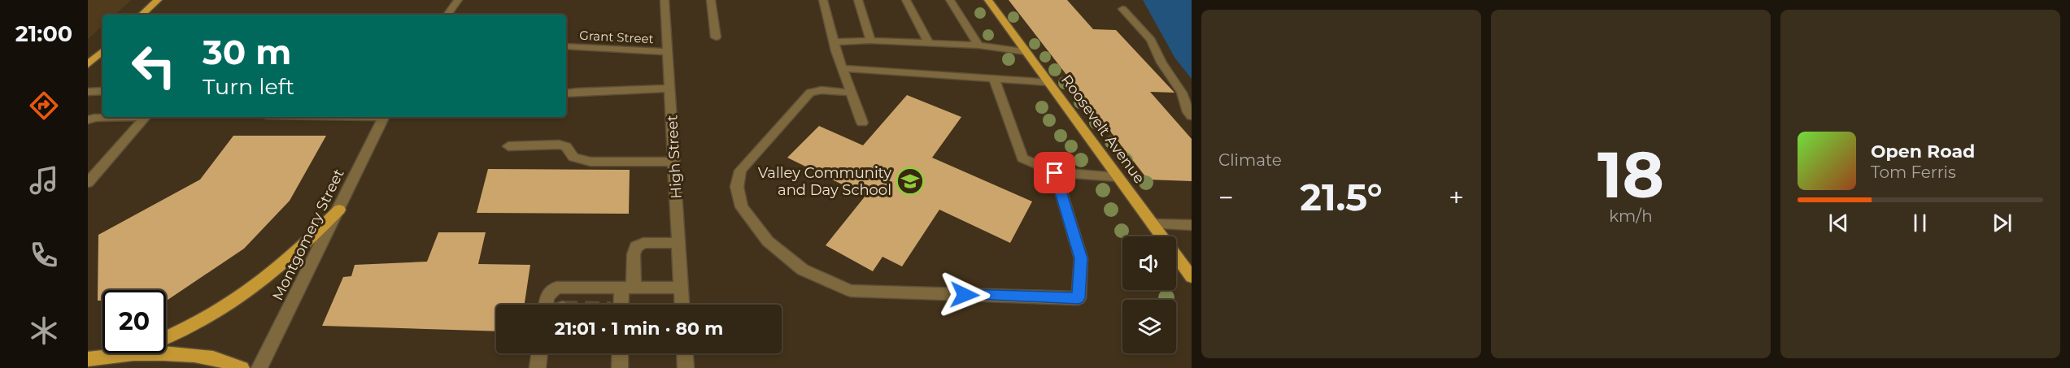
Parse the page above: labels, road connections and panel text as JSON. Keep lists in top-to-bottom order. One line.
{"streets":{"main road":["Roosevelt Avenue"],"street":["Grant Street","High Street","Montgomery Street"]},"crossings":[["Grant Street","High Street"]],"places":{"school or university":["Valley Community and Day School"]},"page":{"tabs":"21:00","tile":["Climate",["18","km/h"]],"turn":["30 m","Turn left"],"song":["Open Road","Tom Ferris"],"heat":["−","21.5°","+"],"limit":"20","trip":"21:01 · 1 min · 80 m"}}
